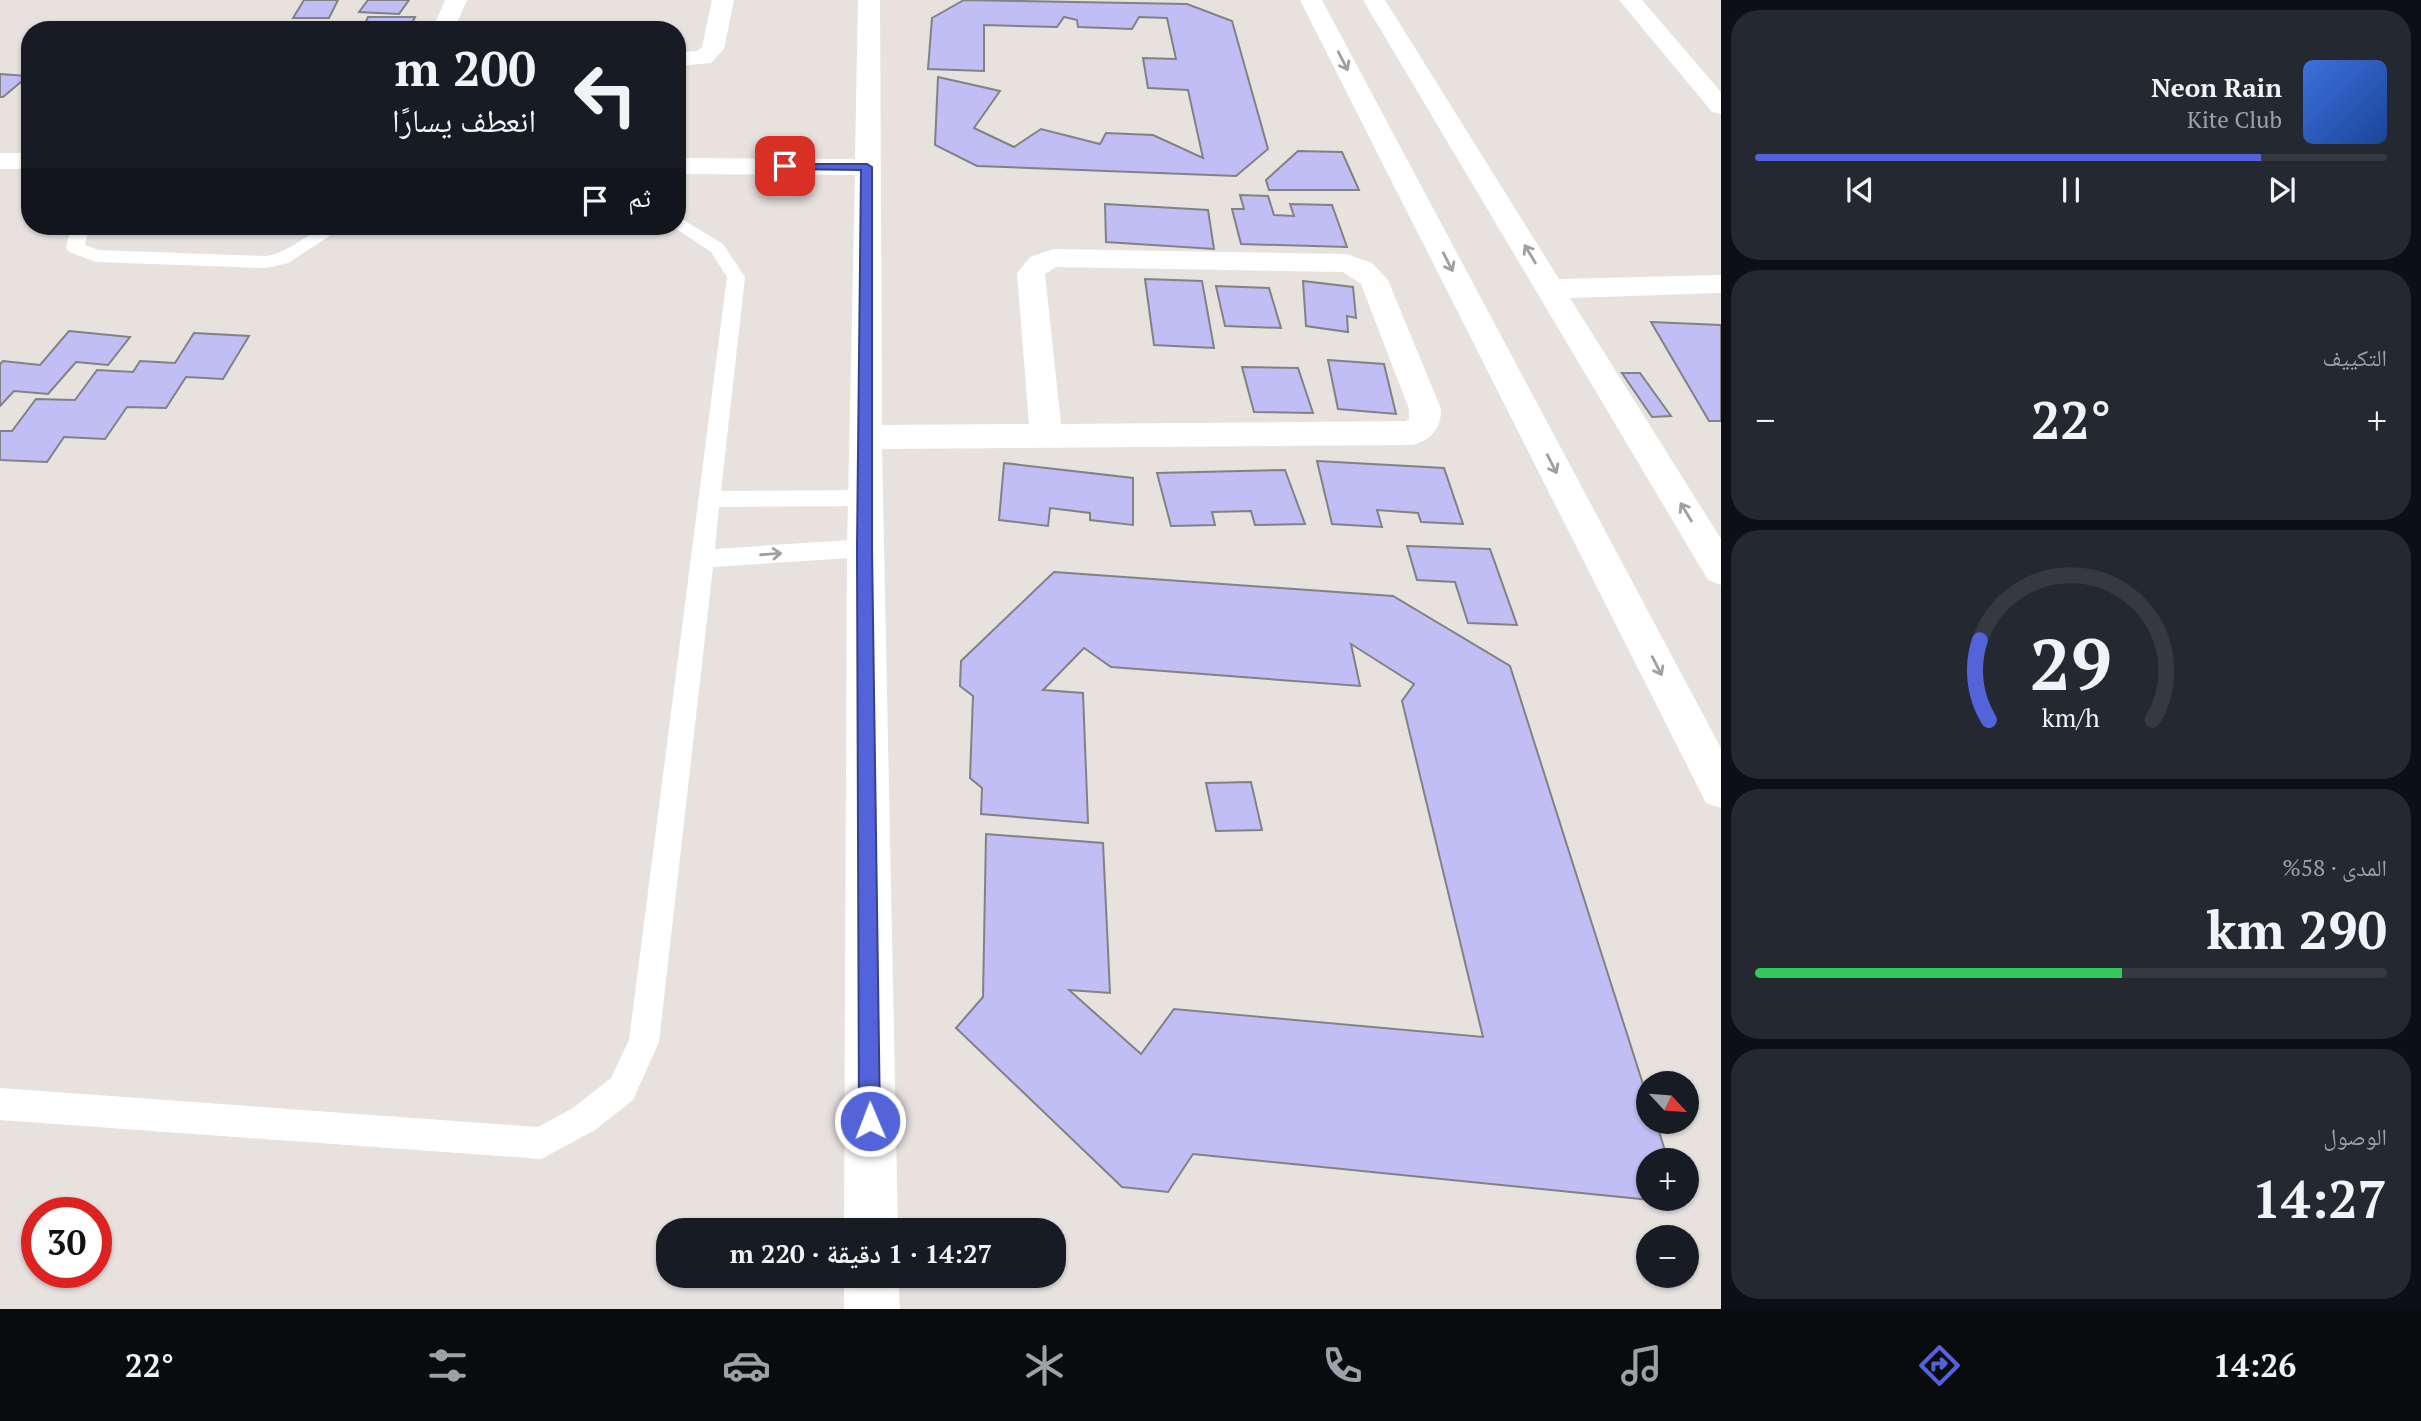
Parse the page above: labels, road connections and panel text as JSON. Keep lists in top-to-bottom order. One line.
{"north":"bottom right","page":{"turn":["200 m","انعطف يسارًا"],"song":["Neon Rain","Kite Club"],"then":"ثم","tile":["التكييف",["المدى · 58%","290 km"],["الوصول","14:27"]],"heat":["−","22°","+"],"map_buttons":["+","−"],"limit":"30","trip":"14:27 · 1 دقيقة · 220 m","tabs":["14:26","22°"],"gauge":["29","km/h"]}}
